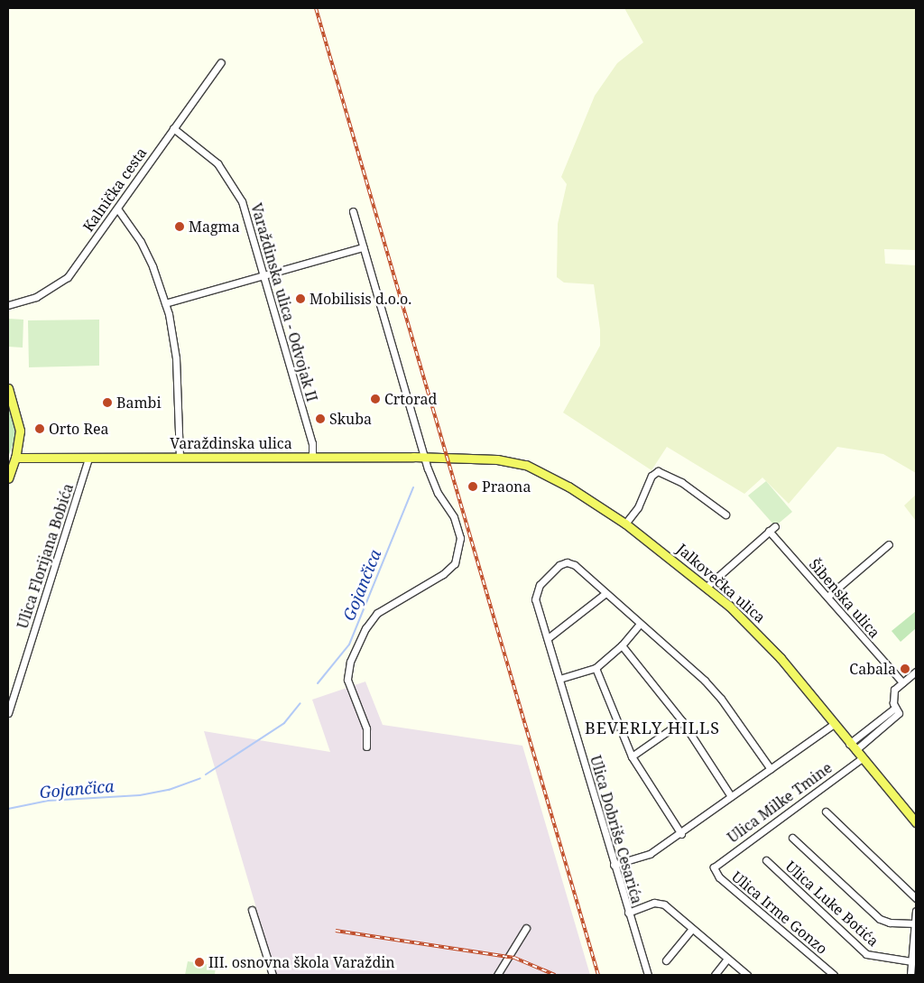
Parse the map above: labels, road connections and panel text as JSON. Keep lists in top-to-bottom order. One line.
{"streets":{"main road":["Varaždinska ulica","Jalkovečka ulica"],"street":["Kalnička cesta","Varaždinska ulica - Odvojak II","Ulica Florijana Bobića","Šibenska ulica","Ulica Milke Tmine","Ulica Dobriše Cesarića","Ulica Luke Botića","Ulica Irme Gonzo"]},"crossings":[["Kalnička cesta","Varaždinska ulica - Odvojak II"],["Varaždinska ulica - Odvojak II","Varaždinska ulica"],["Varaždinska ulica","Ulica Florijana Bobića"],["Varaždinska ulica","Jalkovečka ulica"],["Jalkovečka ulica","Ulica Milke Tmine"],["Ulica Milke Tmine","Ulica Irme Gonzo"]],"districts":["BEVERLY HILLS"],"water":["Gojančica"],"places":["Magma","Mobilisis d.o.o.","Crtorad","Bambi","Skuba","Orto Rea","Praona","Cabala","III. osnovna škola Varaždin"]}
